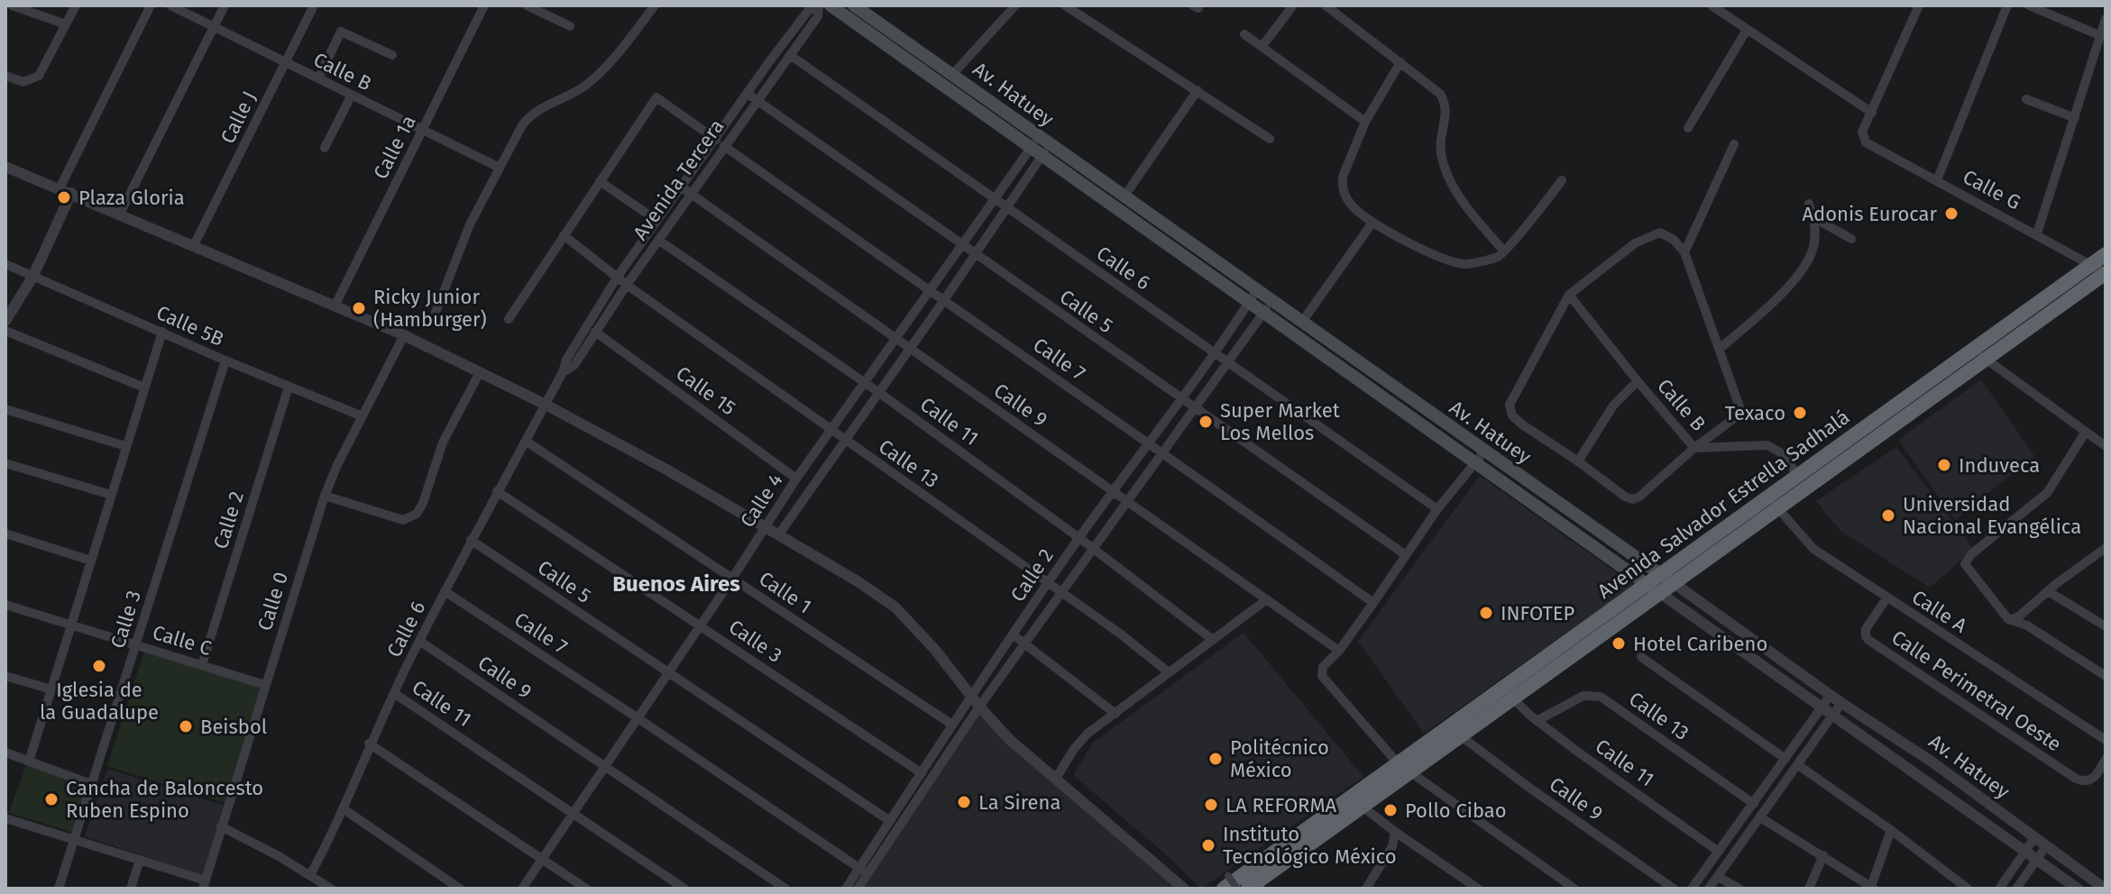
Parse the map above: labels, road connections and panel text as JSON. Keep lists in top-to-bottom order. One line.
{"streets":{"highway":["Avenida Salvador Estrella Sadhalá"],"main road":["Av. Hatuey"],"street":["Calle B","Calle J","Calle 1a","Avenida Tercera","Calle G","Calle 6","Calle 5","Calle 5B","Calle 7","Calle 15","Calle 9","Calle 11","Calle 13","Calle 4","Calle 2","Calle 1","Calle 0","Calle A","Calle 3","Calle C","Calle Perimetral Oeste"]},"crossings":[["Calle B","Calle J"],["Calle B","Calle 1a"],["Calle B","Avenida Salvador Estrella Sadhalá"],["Av. Hatuey","Calle 4"],["Av. Hatuey","Avenida Salvador Estrella Sadhalá"],["Av. Hatuey","Calle 2"],["Avenida Tercera","Calle 6"],["Avenida Tercera","Calle 5"],["Avenida Tercera","Calle 7"],["Avenida Tercera","Calle 15"],["Avenida Tercera","Calle 9"],["Avenida Tercera","Calle 11"],["Avenida Tercera","Calle 13"],["Calle G","Avenida Salvador Estrella Sadhalá"],["Calle 6","Calle 5"],["Calle 6","Calle 7"],["Calle 6","Calle 9"],["Calle 6","Calle 11"],["Calle 6","Calle 4"],["Calle 6","Calle 2"],["Calle 6","Calle 1"],["Calle 6","Calle 3"],["Calle 5","Calle 4"],["Calle 5","Calle 2"],["Calle 5B","Calle 2"],["Calle 5B","Calle 0"],["Calle 5B","Calle 3"],["Calle 7","Calle 4"],["Calle 7","Calle 2"],["Calle 15","Calle 4"],["Calle 9","Calle 4"],["Calle 9","Avenida Salvador Estrella Sadhalá"],["Calle 9","Calle 2"],["Calle 11","Calle 13"],["Calle 11","Calle 4"],["Calle 11","Avenida Salvador Estrella Sadhalá"],["Calle 11","Calle 2"],["Calle 13","Calle 4"],["Calle 13","Calle 2"],["Calle 4","Calle 1"],["Calle 4","Calle 3"],["Avenida Salvador Estrella Sadhalá","Calle A"],["Calle 2","Calle 1"],["Calle 2","Calle 3"],["Calle 2","Calle C"],["Calle 0","Calle C"],["Calle A","Calle Perimetral Oeste"],["Calle 3","Calle C"]],"districts":["Buenos Aires"],"places":["Plaza Gloria","Adonis Eurocar","Ricky Junior (Hamburger)","Texaco","Super Market Los Mellos","Induveca","Universidad Nacional Evangélica","INFOTEP","Hotel Caribeno","Iglesia de la Guadalupe","Beisbol","Politécnico México","Cancha de Baloncesto Ruben Espino","La Sirena","LA REFORMA","Pollo Cibao","Instituto Tecnológico México"]}
